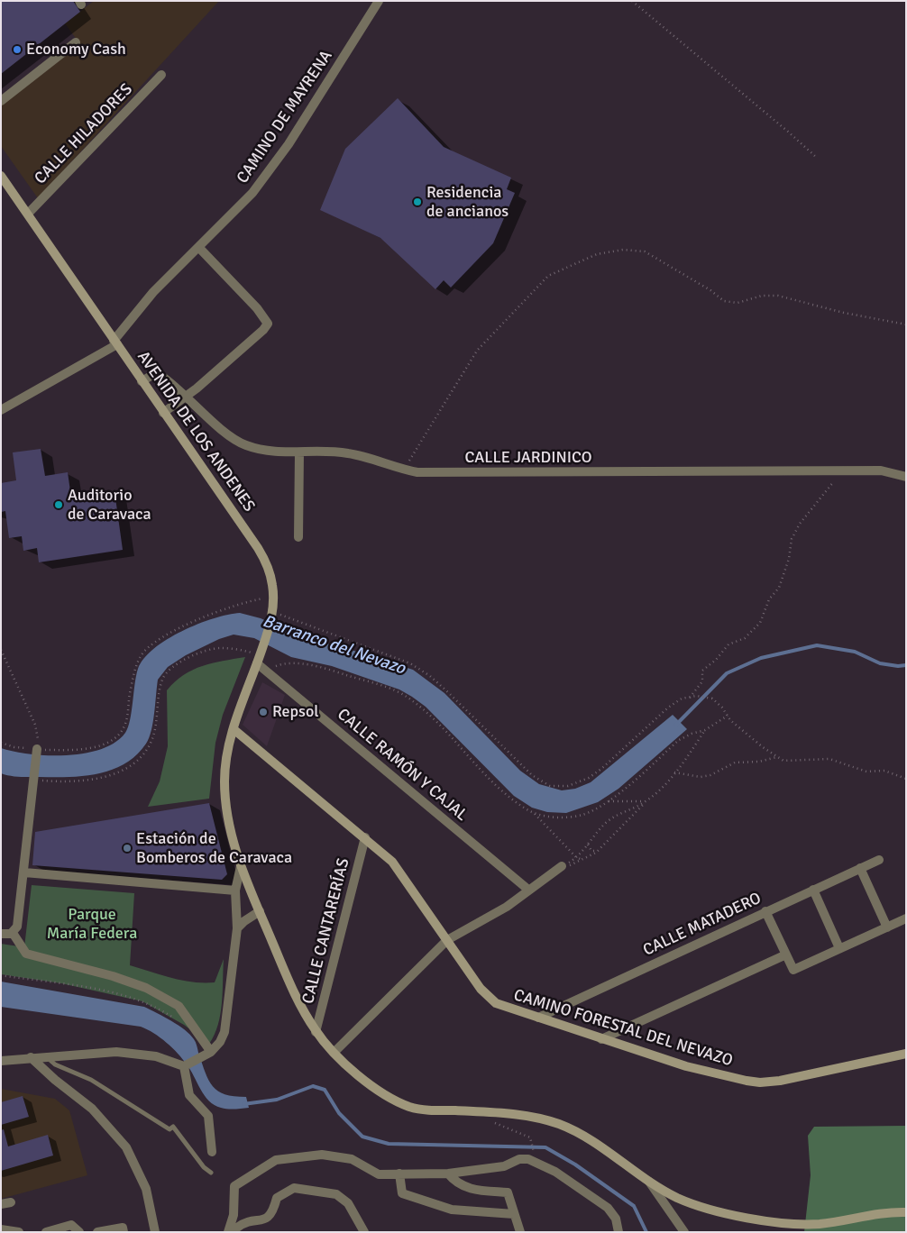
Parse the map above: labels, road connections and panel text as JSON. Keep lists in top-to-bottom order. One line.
{"streets":{"main road":["AVENIDA DE LOS ANDENES","CAMINO FORESTAL DEL NEVAZO"],"street":["CAMINO DE MAYRENA","CALLE HILADORES","CALLE JARDINICO","CALLE RAMÓN Y CAJAL","CALLE MATADERO","CALLE CANTARERÍAS"]},"crossings":[["CAMINO DE MAYRENA","AVENIDA DE LOS ANDENES"],["CALLE HILADORES","AVENIDA DE LOS ANDENES"],["AVENIDA DE LOS ANDENES","CALLE JARDINICO"],["AVENIDA DE LOS ANDENES","CALLE RAMÓN Y CAJAL"],["AVENIDA DE LOS ANDENES","CALLE CANTARERÍAS"],["AVENIDA DE LOS ANDENES","CAMINO FORESTAL DEL NEVAZO"],["CALLE MATADERO","CAMINO FORESTAL DEL NEVAZO"],["CALLE CANTARERÍAS","CAMINO FORESTAL DEL NEVAZO"]],"water":["Barranco del Nevazo"],"parks":["Parque María Federa"],"places":["Economy Cash","Residencia de ancianos","Auditorio de Caravaca","Repsol","Estación de Bomberos de Caravaca"]}
